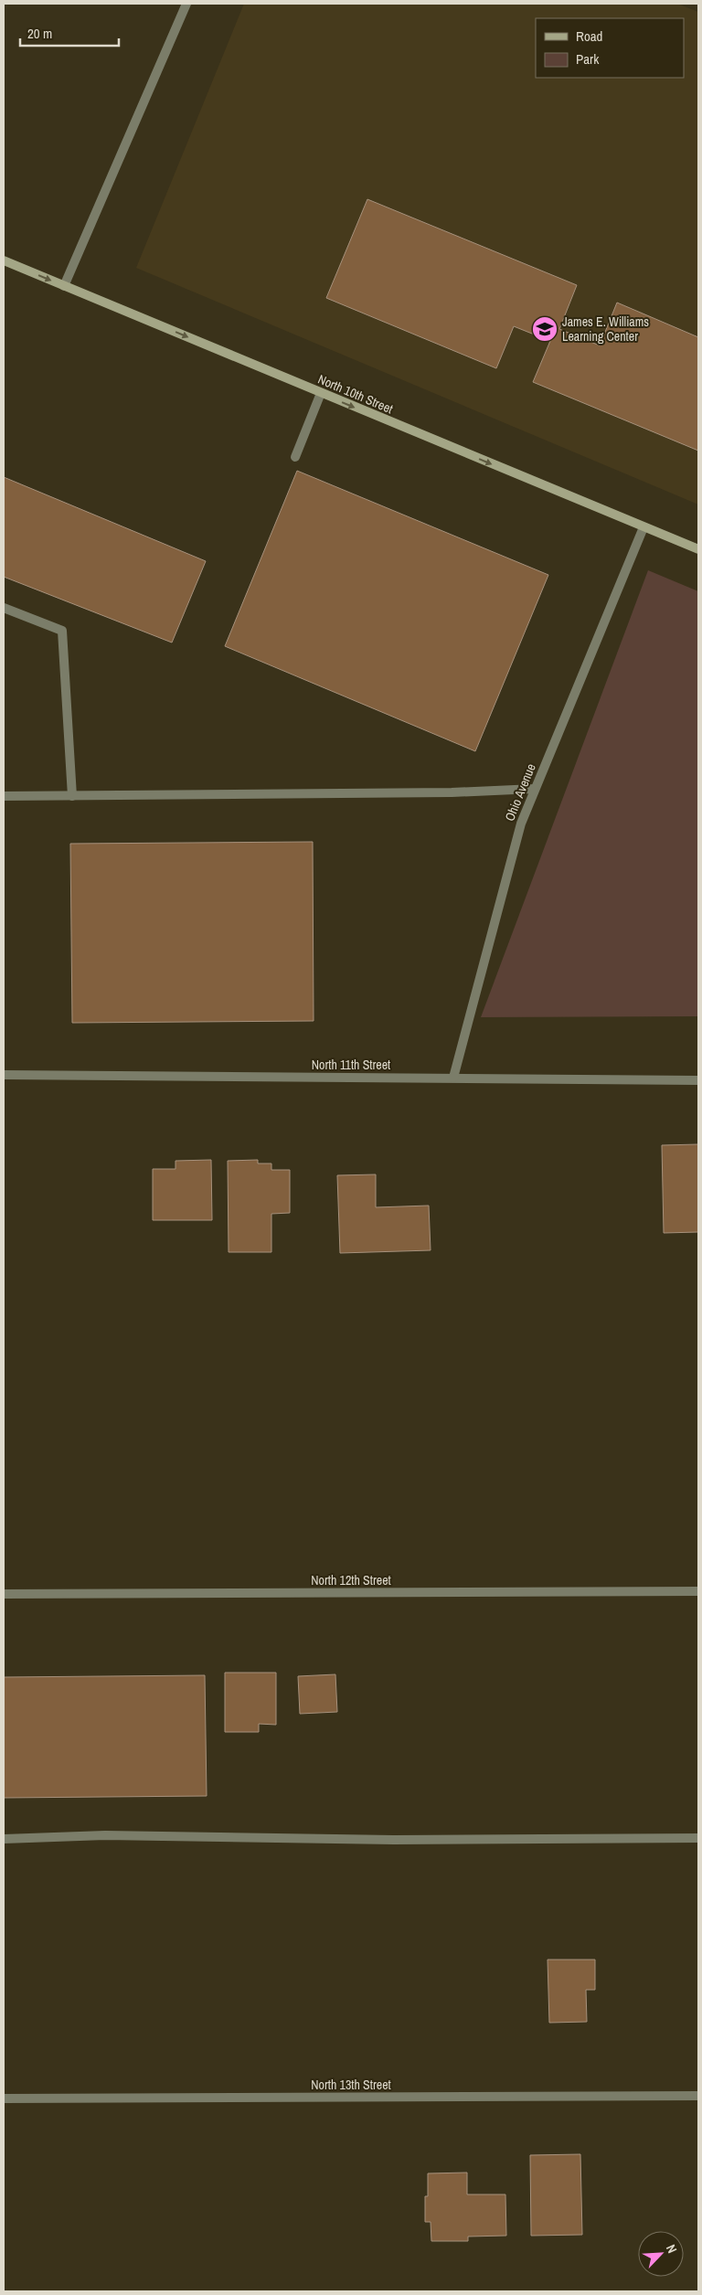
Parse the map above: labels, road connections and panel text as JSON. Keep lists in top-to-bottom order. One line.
{"streets":{"main road":["North 10th Street"],"street":["Ohio Avenue","North 11th Street","North 12th Street","North 13th Street"]},"crossings":[["North 10th Street","Ohio Avenue"],["Ohio Avenue","North 11th Street"]],"one_way":["North 10th Street"],"places":{"school or university":["James E. Williams Learning Center"]},"legend":["Road","Park"],"scale_bar":"20 m","north":"top right"}
